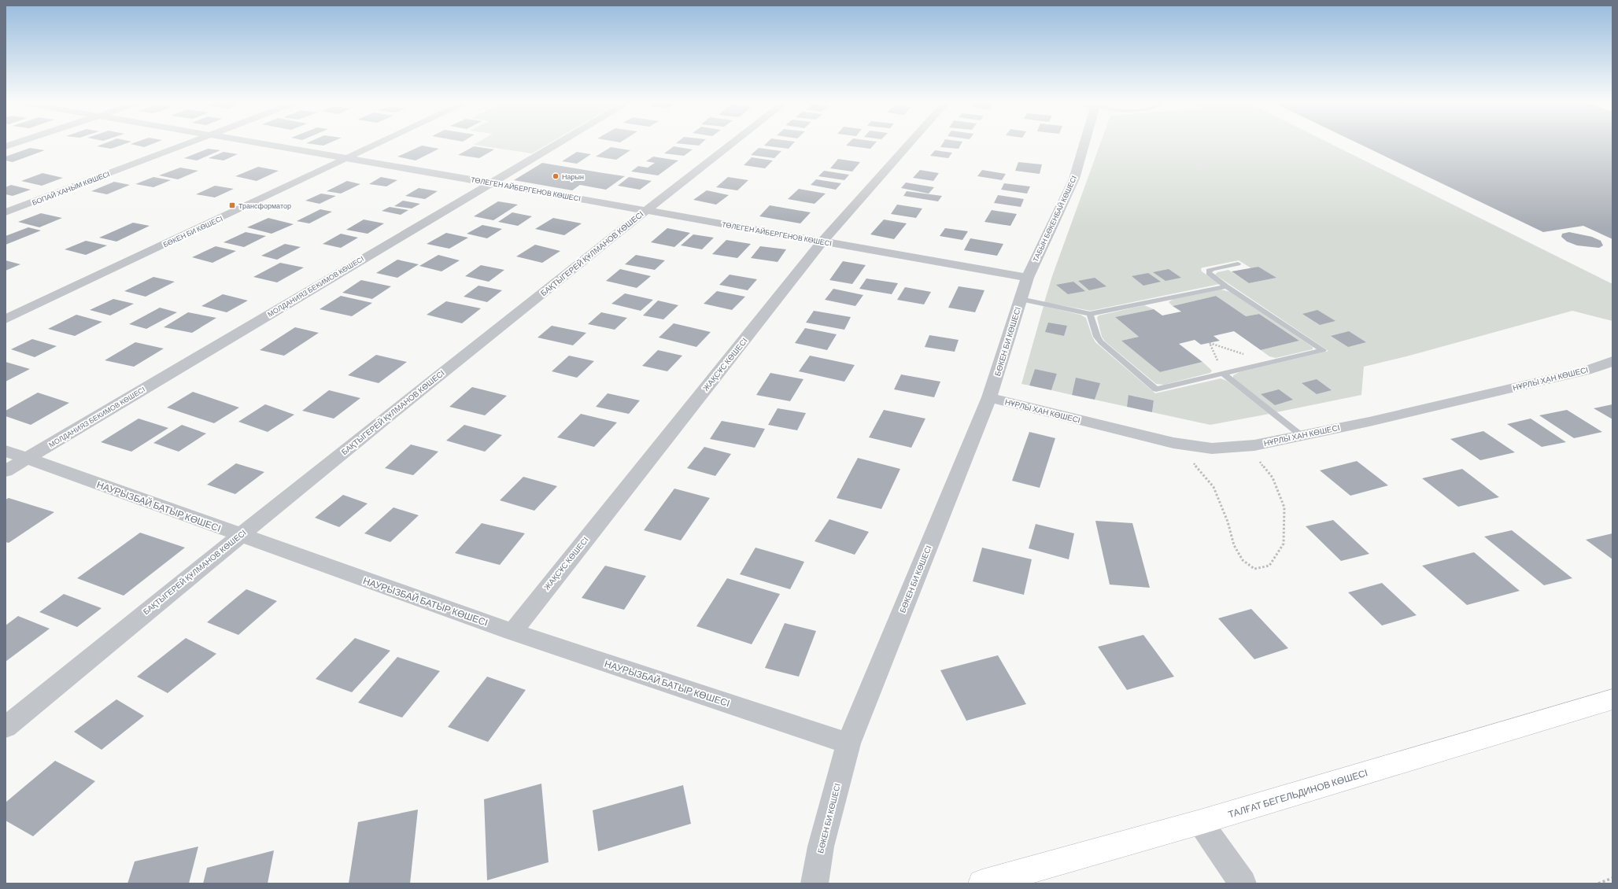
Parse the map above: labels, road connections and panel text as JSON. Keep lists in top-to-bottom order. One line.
{"streets":{"main road":["ТАЛҒАТ БЕГЕЛЬДИНОВ КӨШЕСІ"],"street":["БОПАЙ ХАНЫМ КӨШЕСІ","ТӨЛЕГЕН АЙБЕРГЕНОВ КӨШЕСІ","ТАБЫН БӨКЕНБАЙ КӨШЕСІ","БӨКЕН БИ КӨШЕСІ","БАҚТЫГЕРЕЙ ҚҰЛМАНОВ КӨШЕСІ","МОЛДАНИЯЗ БЕКИМОВ КӨШЕСІ","ЖАҚСҰС КӨШЕСІ","НҰРЛЫ ХАН КӨШЕСІ","НАУРЫЗБАЙ БАТЫР КӨШЕСІ"]},"crossings":[["ТӨЛЕГЕН АЙБЕРГЕНОВ КӨШЕСІ","ТАБЫН БӨКЕНБАЙ КӨШЕСІ"],["ТӨЛЕГЕН АЙБЕРГЕНОВ КӨШЕСІ","БӨКЕН БИ КӨШЕСІ"],["ТӨЛЕГЕН АЙБЕРГЕНОВ КӨШЕСІ","БАҚТЫГЕРЕЙ ҚҰЛМАНОВ КӨШЕСІ"],["ТӨЛЕГЕН АЙБЕРГЕНОВ КӨШЕСІ","МОЛДАНИЯЗ БЕКИМОВ КӨШЕСІ"],["ТӨЛЕГЕН АЙБЕРГЕНОВ КӨШЕСІ","ЖАҚСҰС КӨШЕСІ"],["ТАБЫН БӨКЕНБАЙ КӨШЕСІ","БӨКЕН БИ КӨШЕСІ"],["БӨКЕН БИ КӨШЕСІ","НҰРЛЫ ХАН КӨШЕСІ"],["БӨКЕН БИ КӨШЕСІ","НАУРЫЗБАЙ БАТЫР КӨШЕСІ"],["БАҚТЫГЕРЕЙ ҚҰЛМАНОВ КӨШЕСІ","НАУРЫЗБАЙ БАТЫР КӨШЕСІ"],["МОЛДАНИЯЗ БЕКИМОВ КӨШЕСІ","НАУРЫЗБАЙ БАТЫР КӨШЕСІ"],["ЖАҚСҰС КӨШЕСІ","НАУРЫЗБАЙ БАТЫР КӨШЕСІ"]],"places":{"other":["Нарын"],"transit":["Трансформатор"]}}
